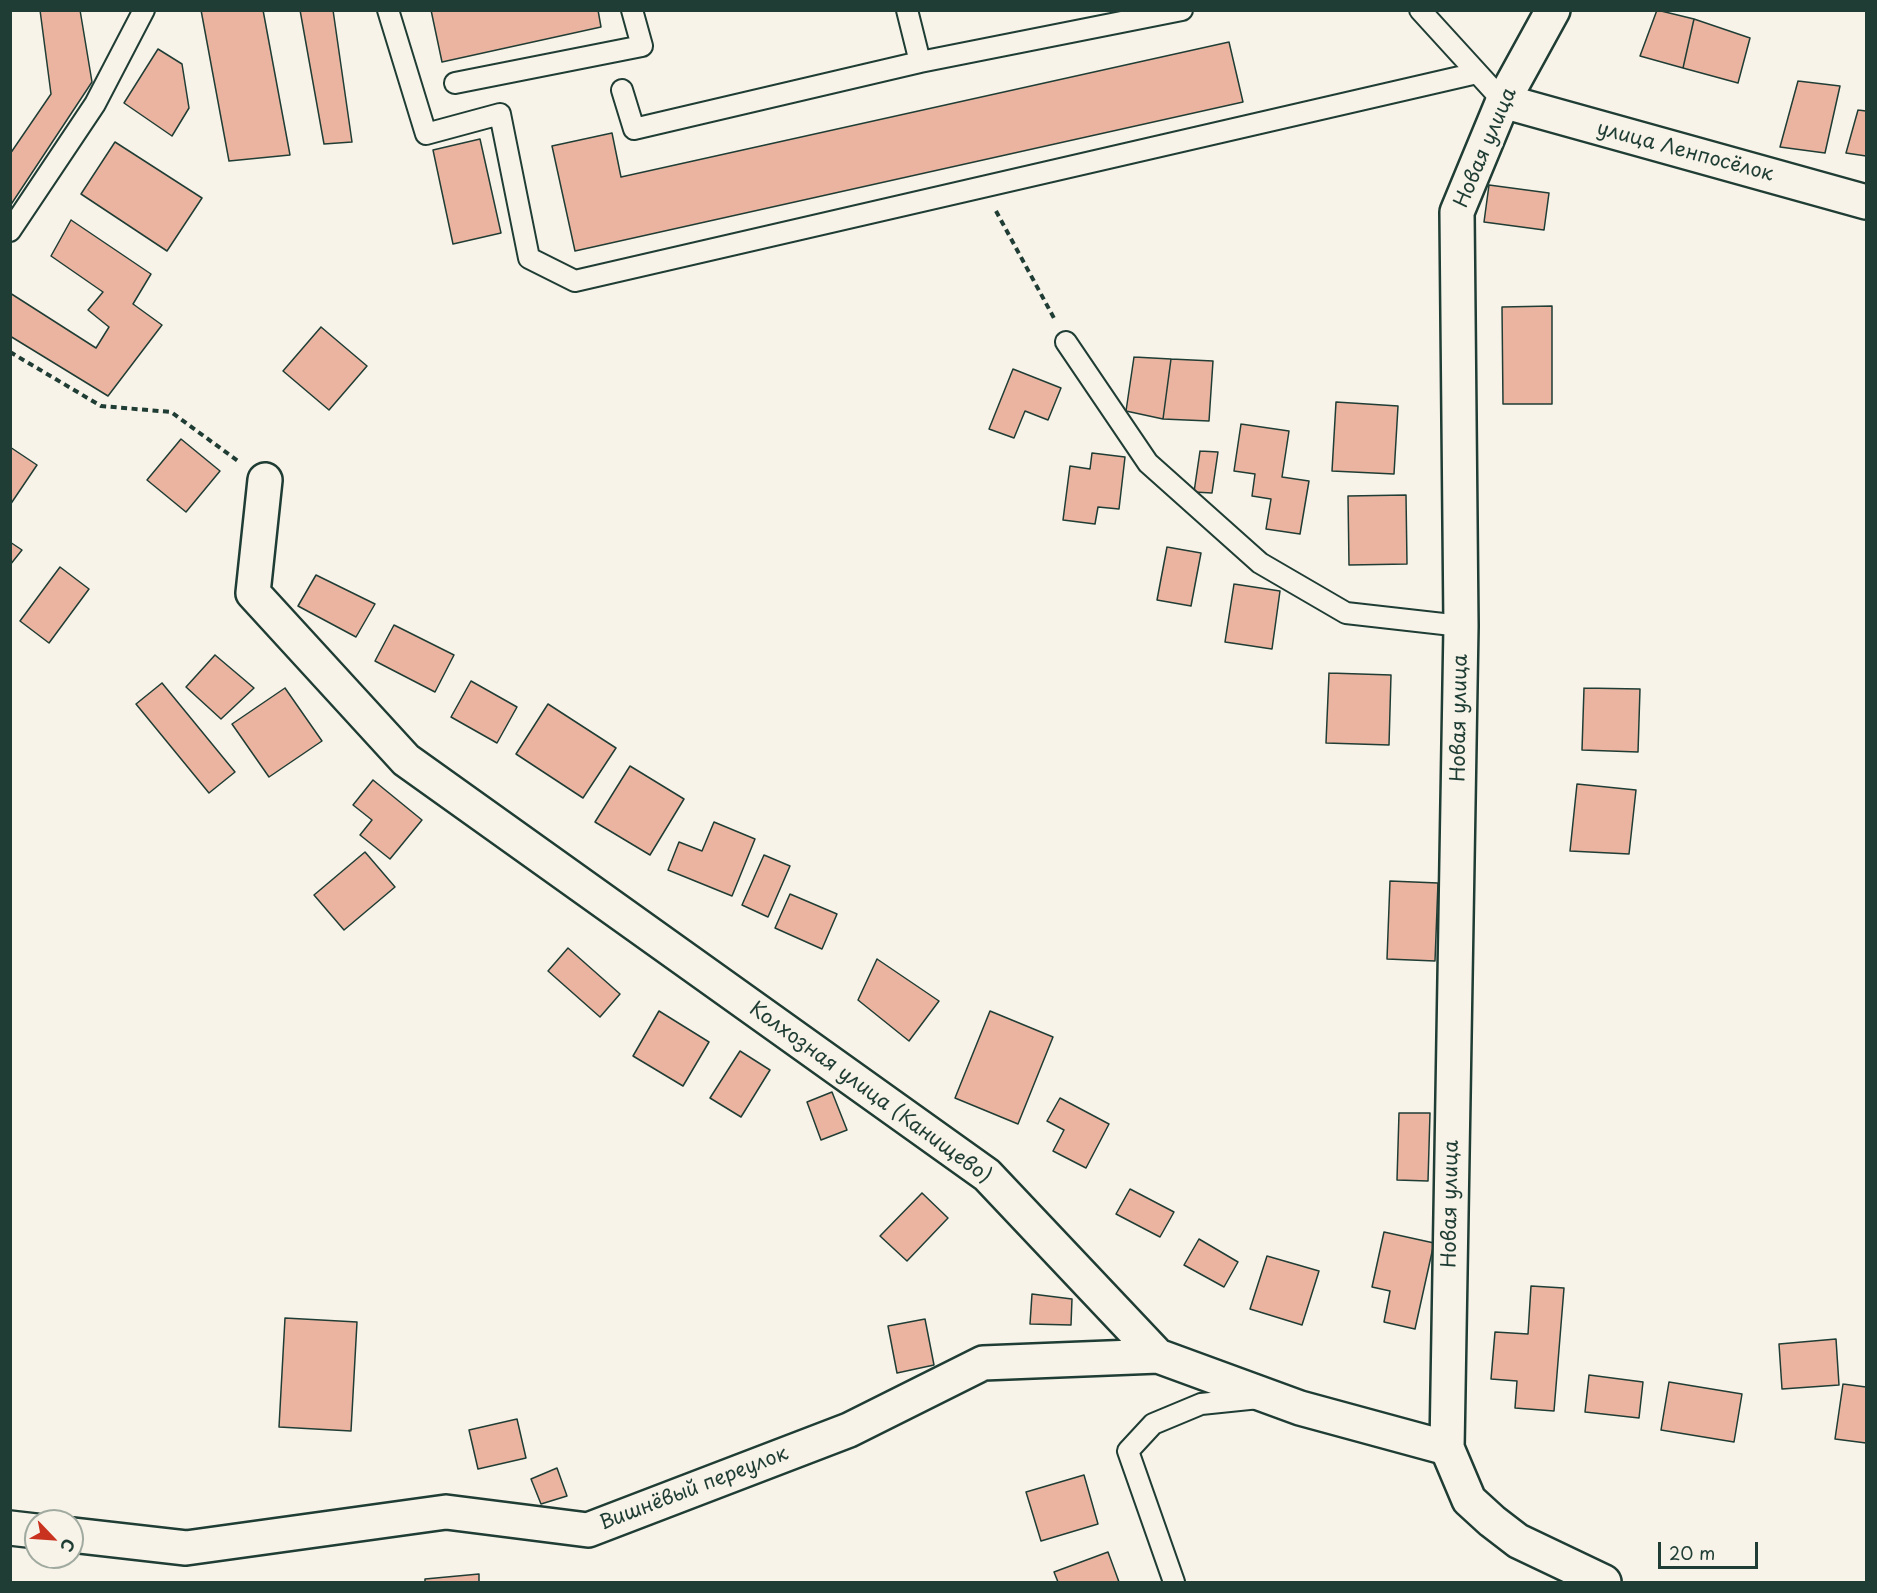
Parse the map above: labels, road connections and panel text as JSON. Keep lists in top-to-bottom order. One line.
{"streets":{"street":["Новая улица","улица Ленпосёлок","Колхозная улица (Канищево)","Вишнёвый переулок"]},"crossings":[["Новая улица","улица Ленпосёлок"],["Новая улица","Колхозная улица (Канищево)"],["Колхозная улица (Канищево)","Вишнёвый переулок"]],"scale_bar":"20 m","north":"bottom right"}
